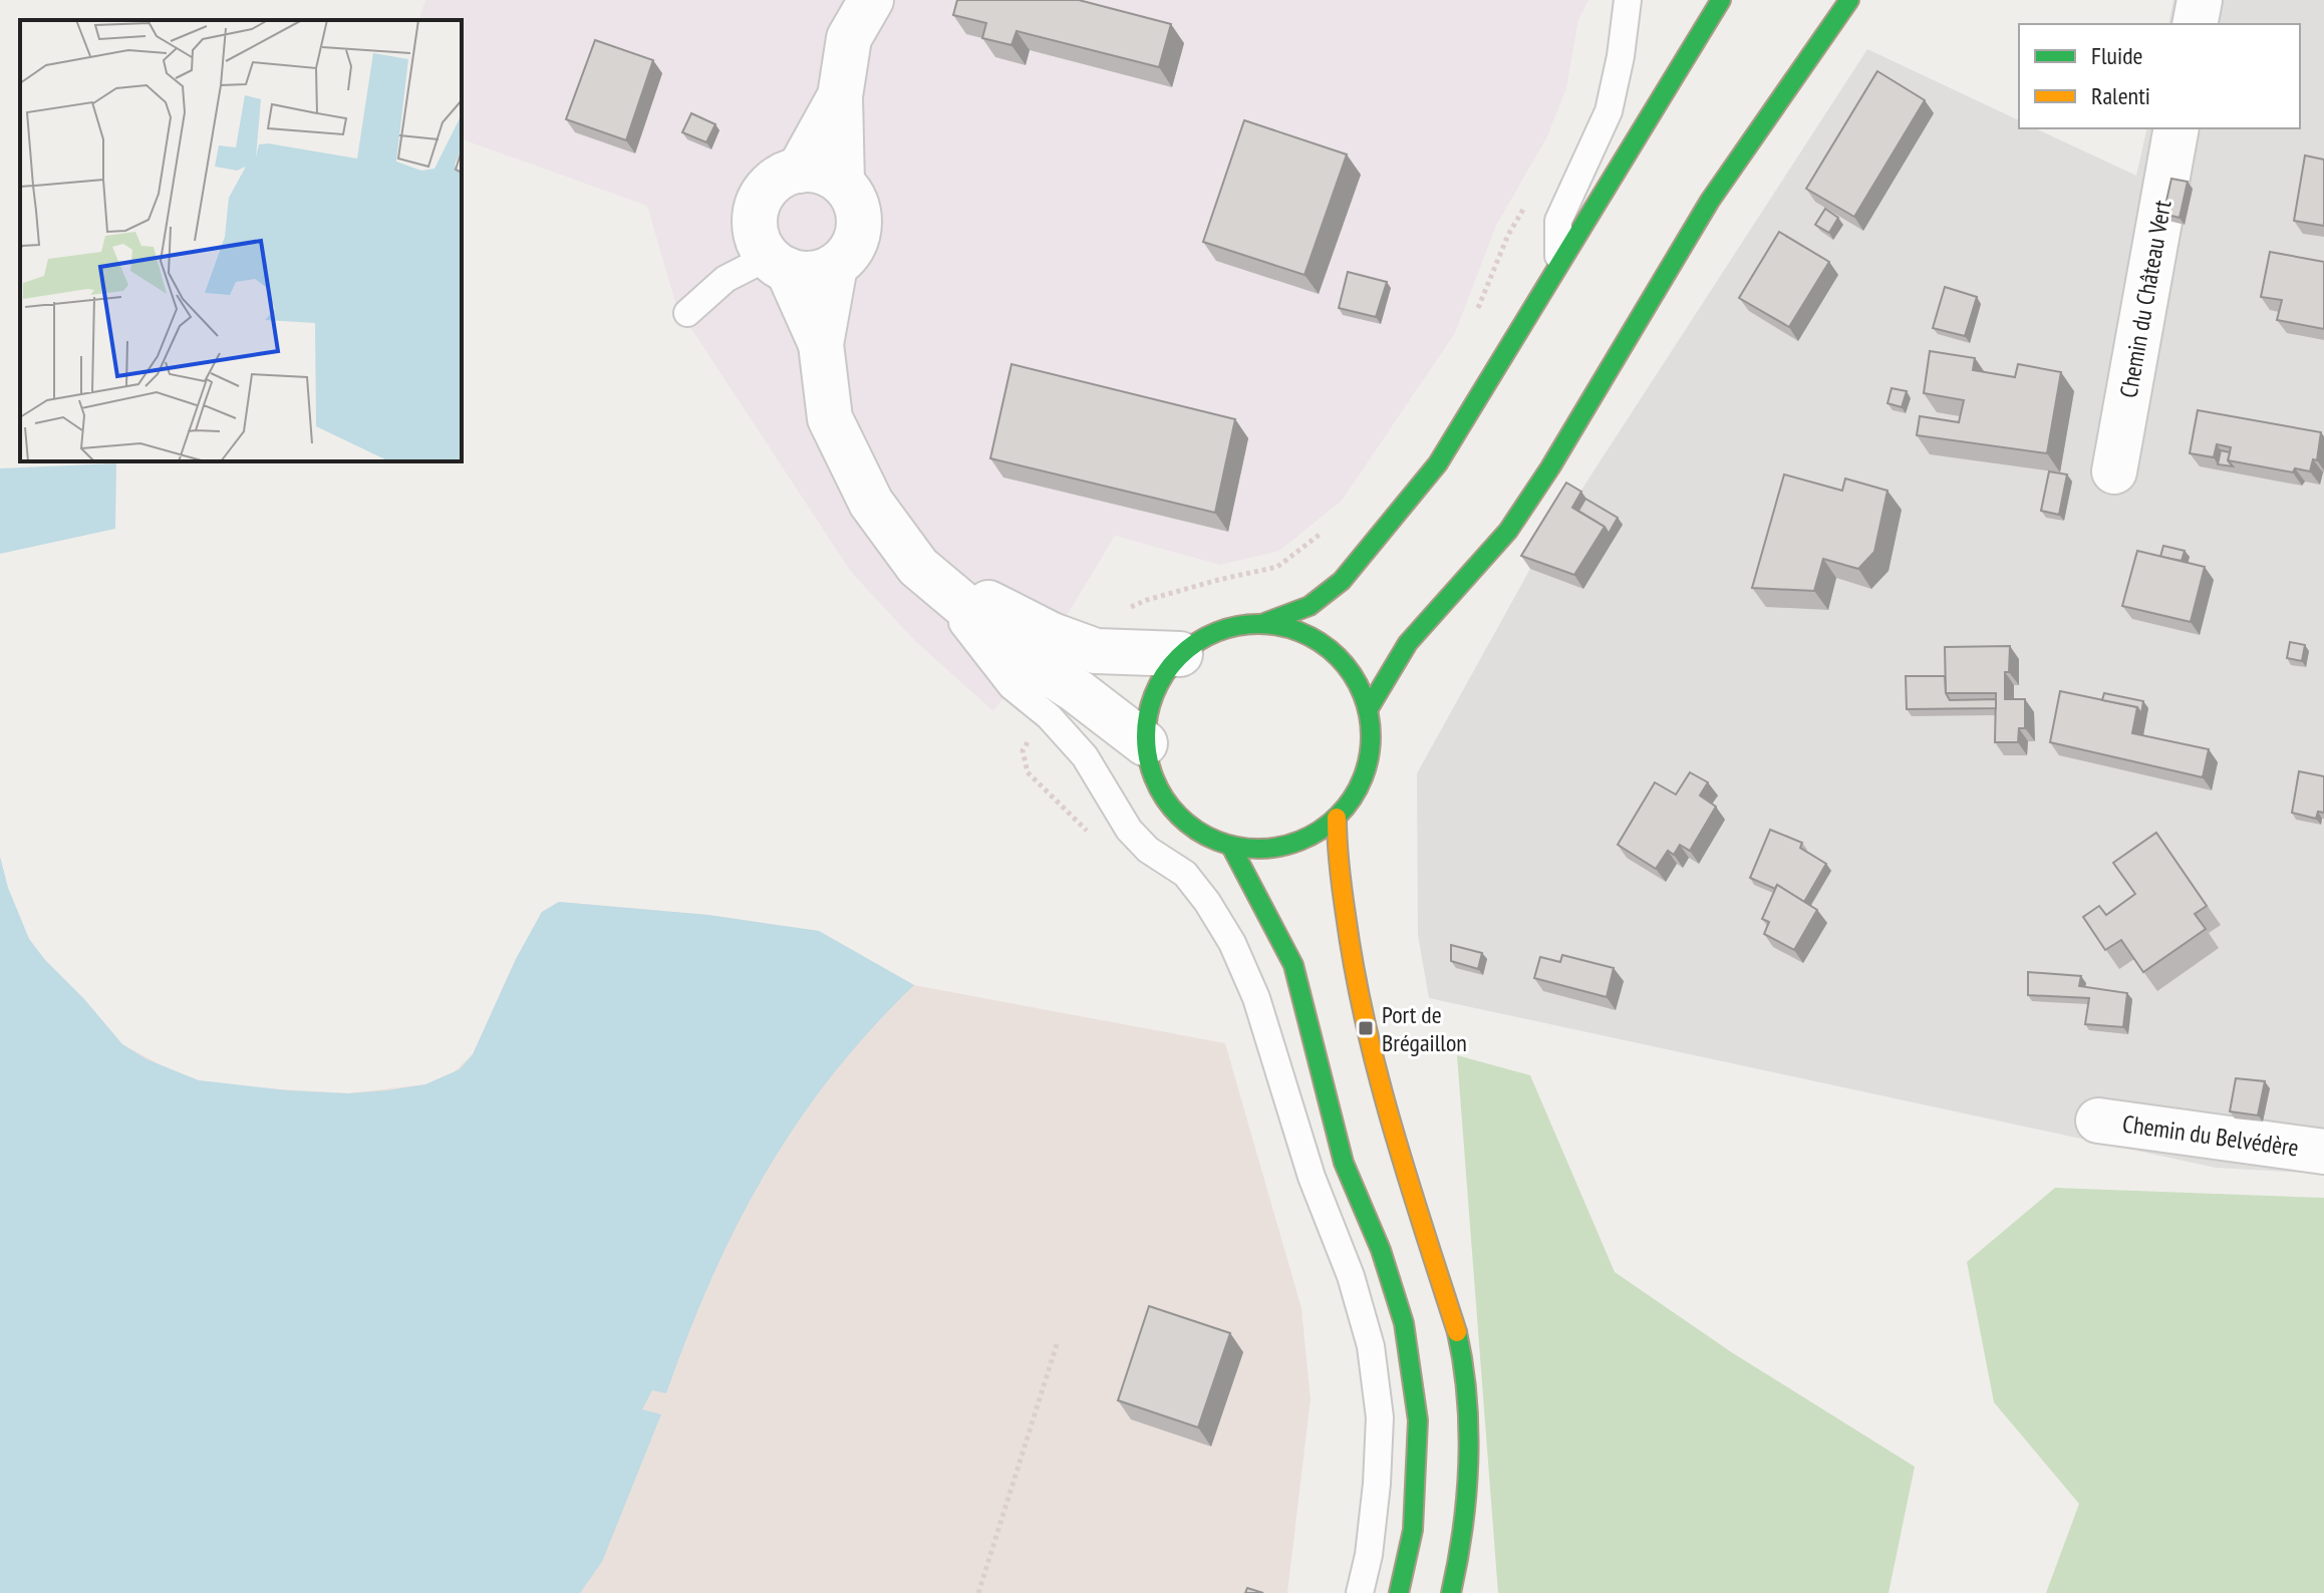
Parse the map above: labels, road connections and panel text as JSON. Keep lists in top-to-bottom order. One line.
{"streets":{"street":["Chemin du Château Vert","Chemin du Belvédère"]},"places":{"transit":["Port de Brégaillon"]},"legend":["Fluide","Ralenti"]}
